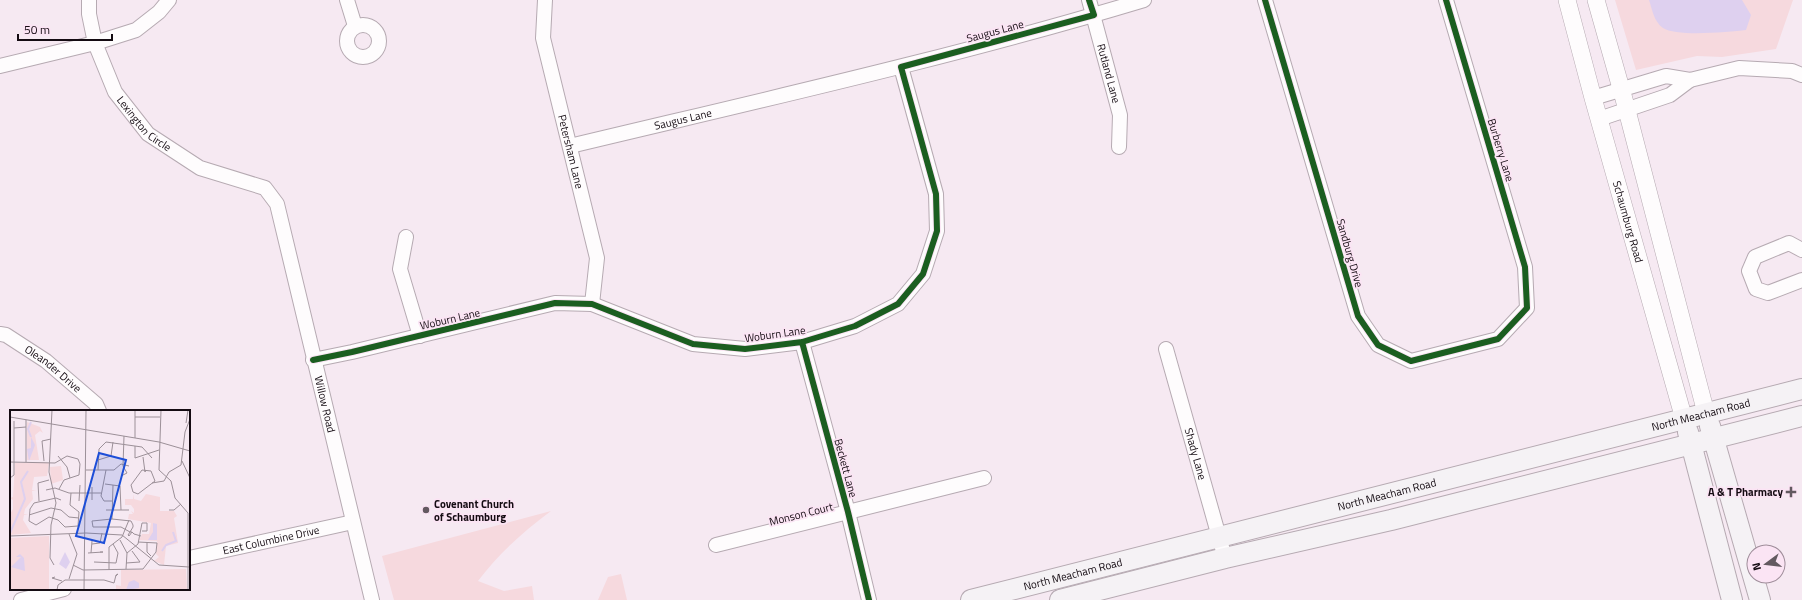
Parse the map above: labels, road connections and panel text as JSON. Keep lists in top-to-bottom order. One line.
{"streets":{"main road":["Schaumburg Road","North Meacham Road"],"street":["Saugus Lane","Rutland Lane","Lexington Circle","Burberry Lane","Petersham Lane","Sandburg Drive","Woburn Lane","Oleander Drive","Willow Road","Shady Lane","Beckett Lane","Monson Court","East Columbine Drive"]},"crossings":[["Saugus Lane","Rutland Lane"],["Saugus Lane","Petersham Lane"],["Saugus Lane","Woburn Lane"],["Lexington Circle","Willow Road"],["Burberry Lane","Sandburg Drive"],["Petersham Lane","Woburn Lane"],["Schaumburg Road","North Meacham Road"],["Woburn Lane","Willow Road"],["Woburn Lane","Beckett Lane"],["Willow Road","East Columbine Drive"],["North Meacham Road","Shady Lane"],["Beckett Lane","Monson Court"]],"places":{"health":["A & T Pharmacy"],"other":["Covenant Church of Schaumburg"]},"scale_bar":"50 m","north":"left"}
